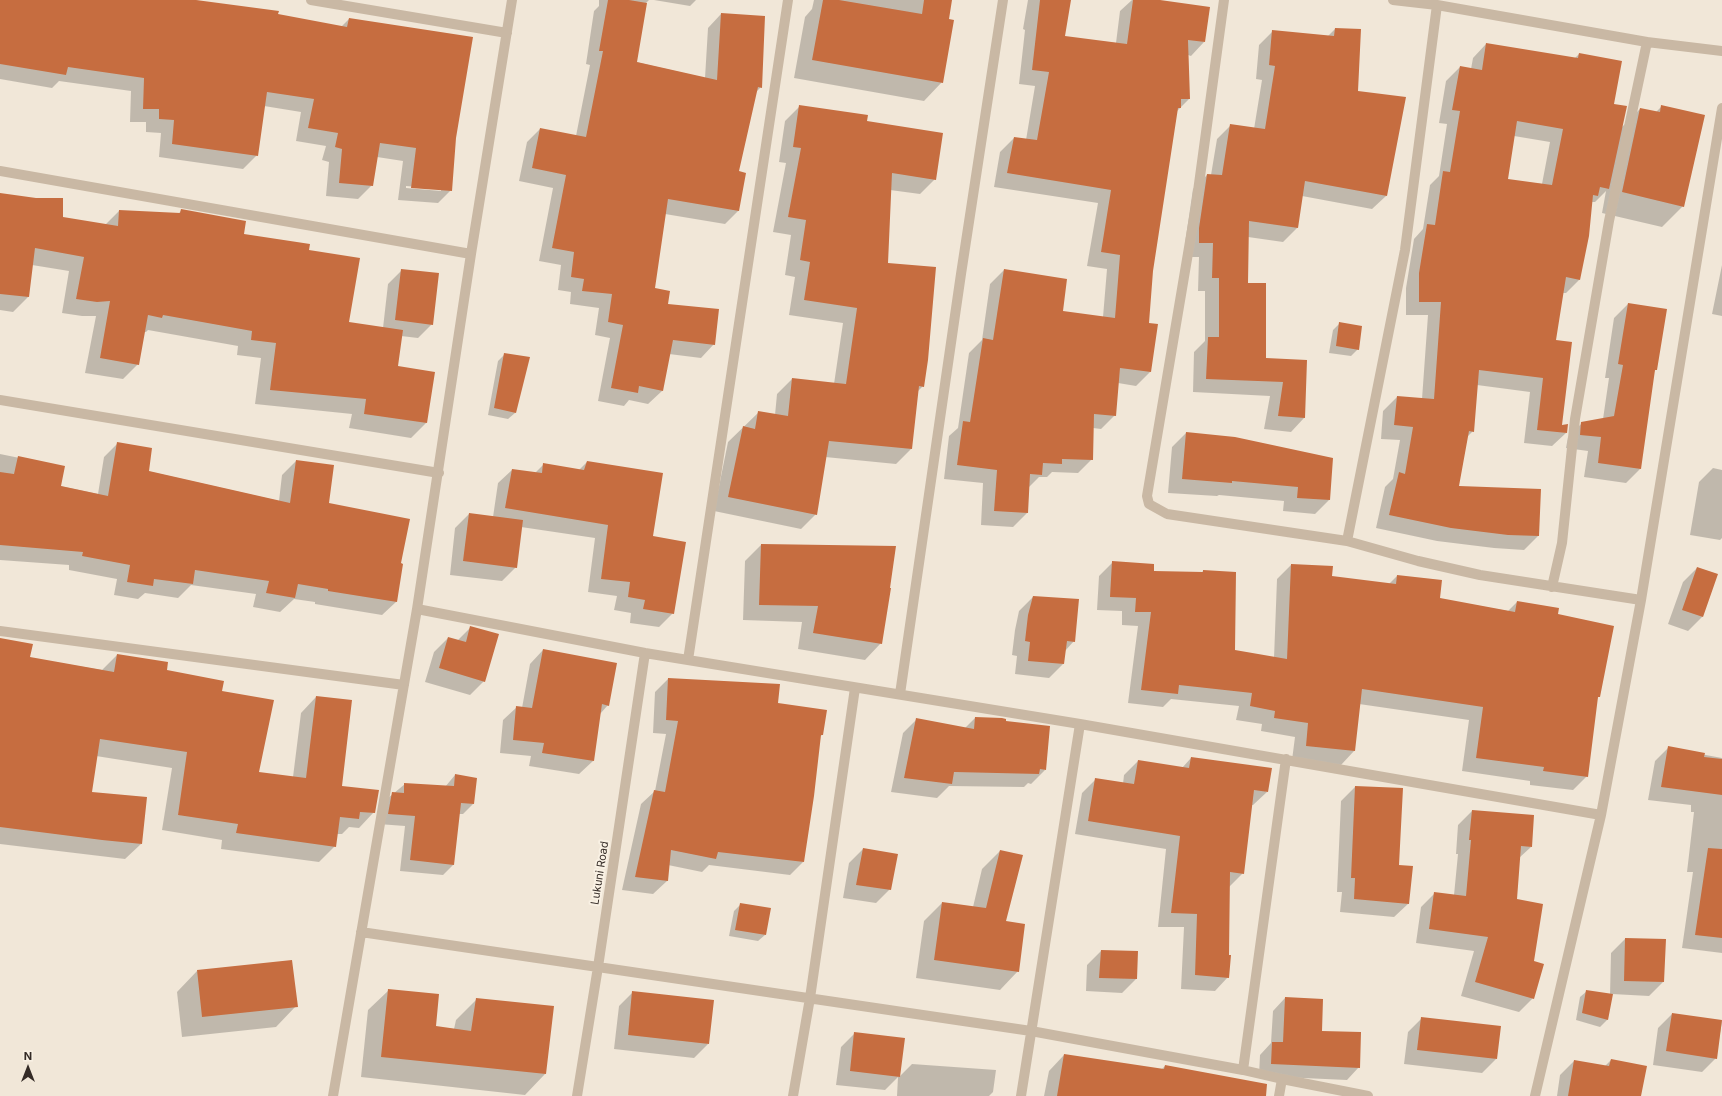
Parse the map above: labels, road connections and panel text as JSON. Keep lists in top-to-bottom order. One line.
{"streets":{"street":["Lukuni Road"]},"north":"top"}
